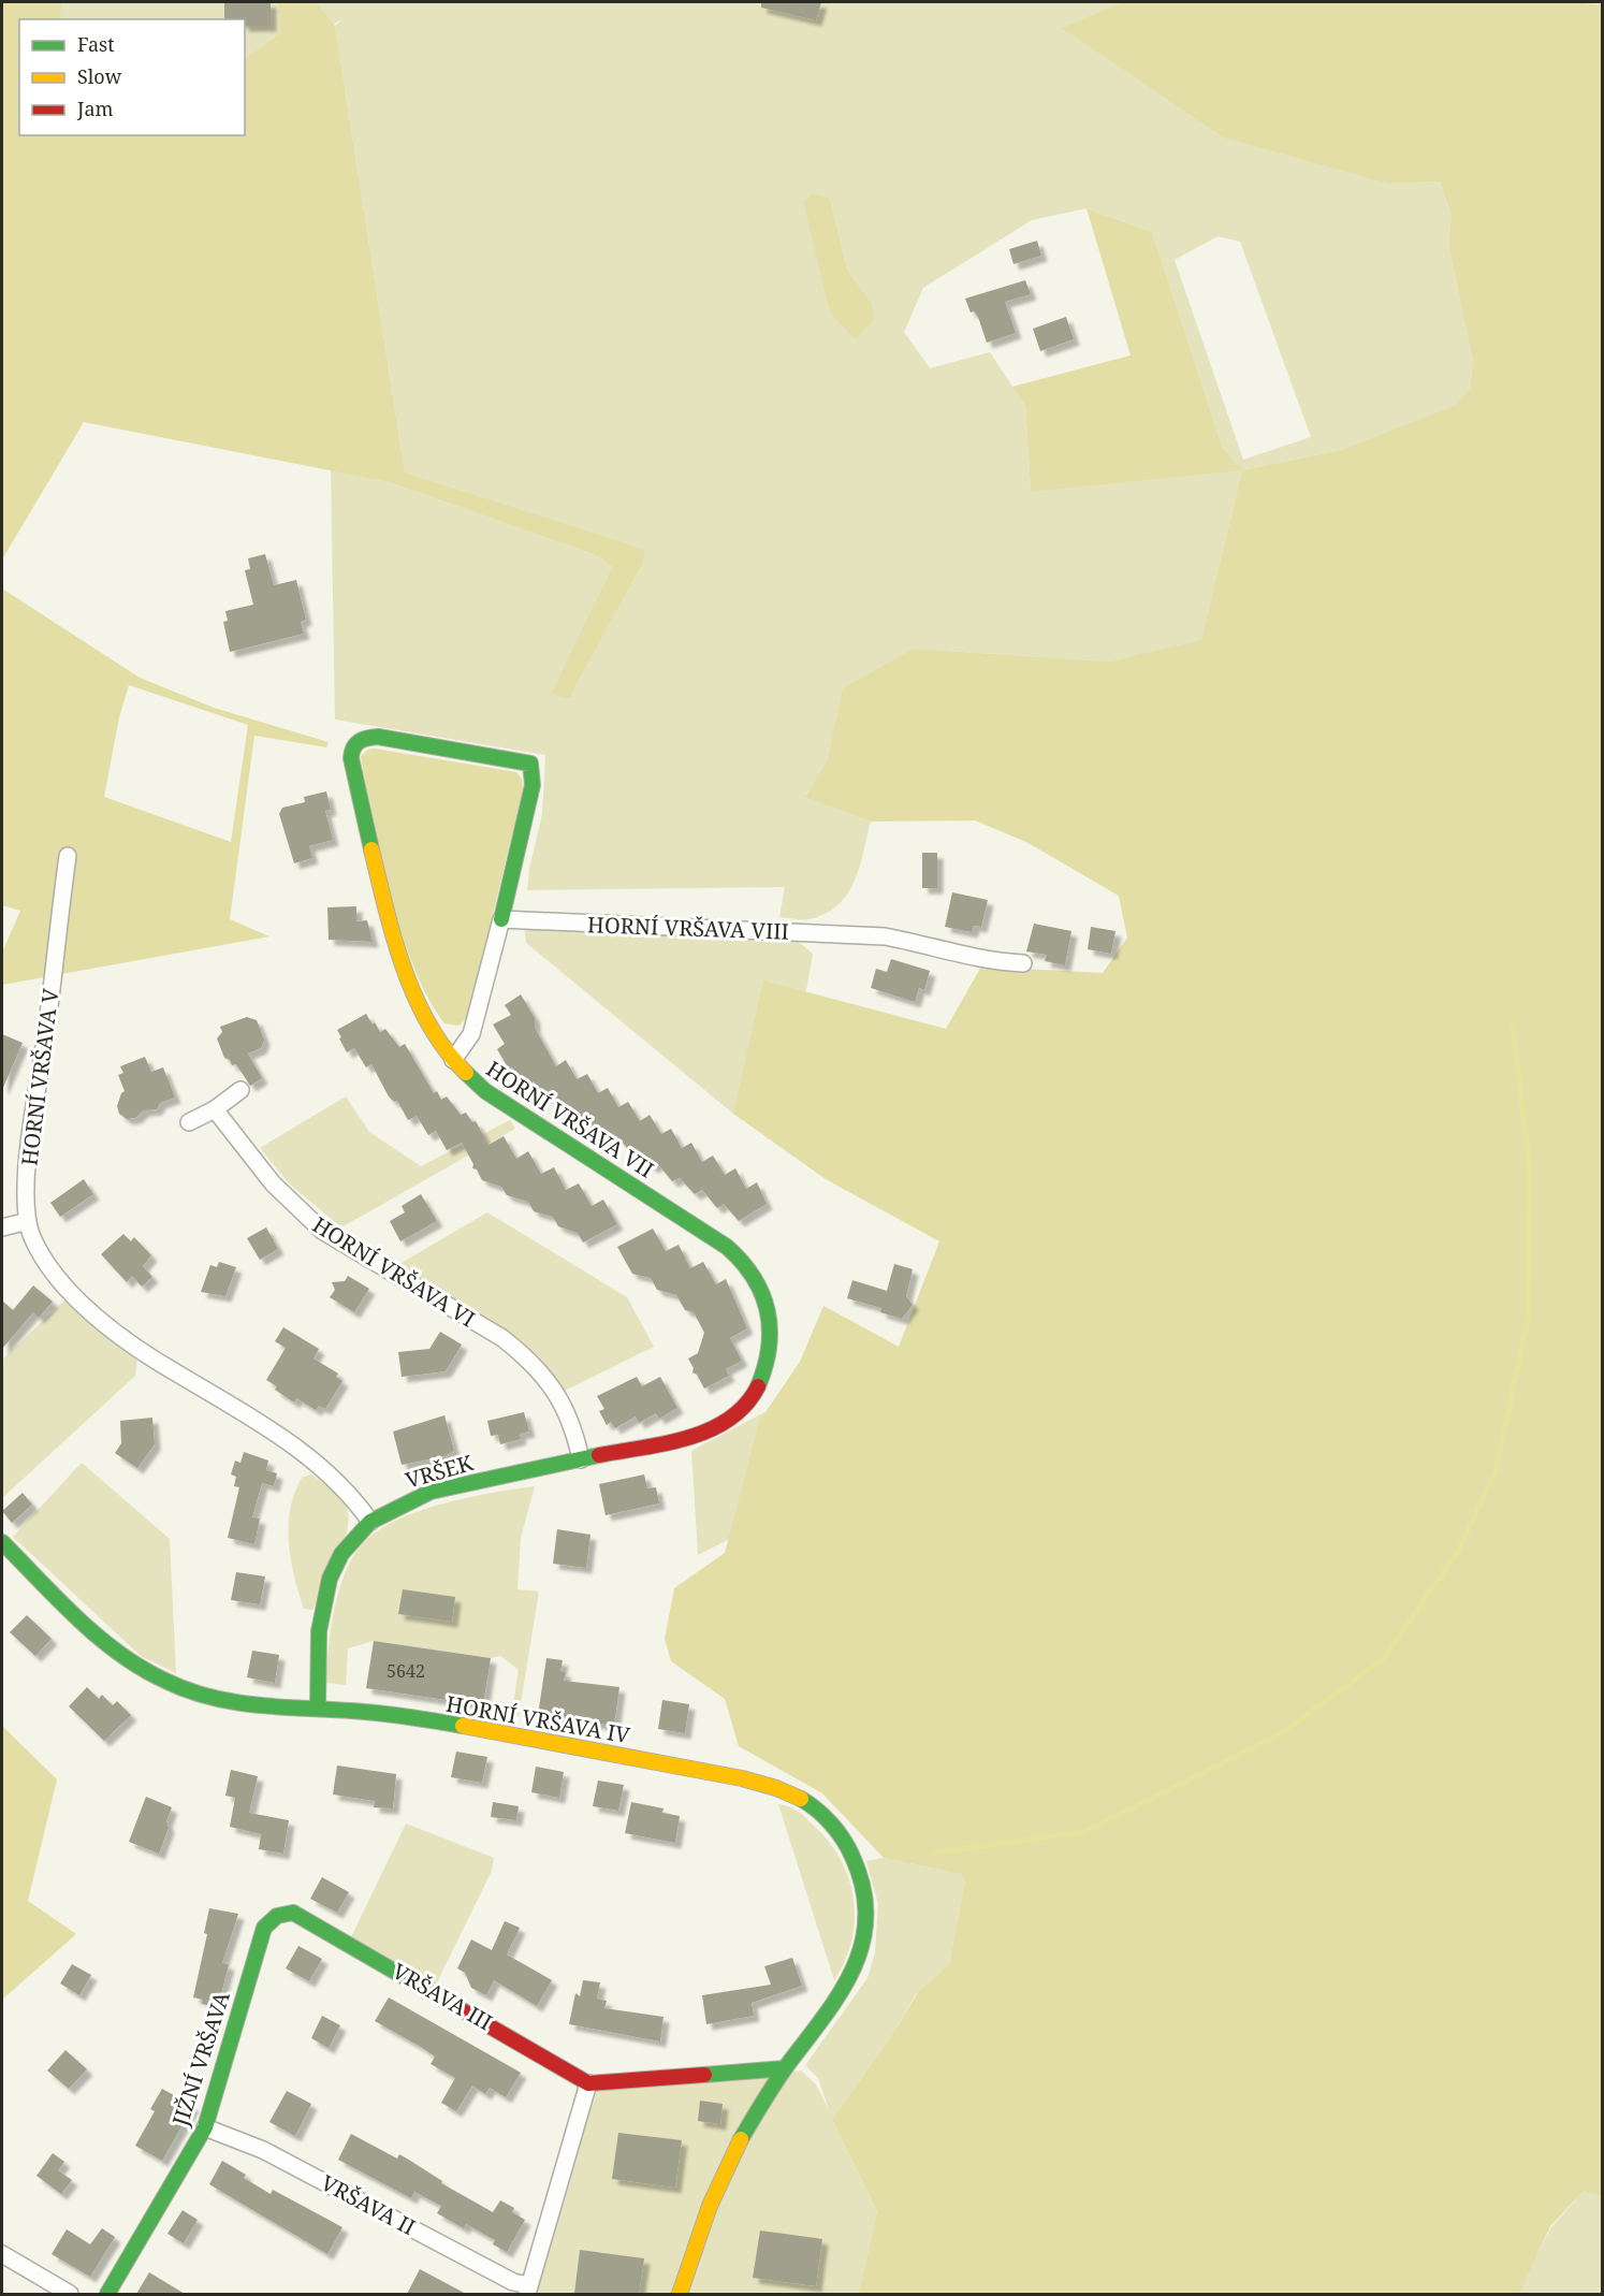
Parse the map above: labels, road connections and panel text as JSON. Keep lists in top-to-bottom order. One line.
{"streets":{"street":["HORNÍ VRŠAVA VIII","HORNÍ VRŠAVA V","HORNÍ VRŠAVA VII","HORNÍ VRŠAVA VI","VRŠEK","HORNÍ VRŠAVA IV","VRŠAVA III","JIŽNÍ VRŠAVA","VRŠAVA II"]},"crossings":[["HORNÍ VRŠAVA VIII","HORNÍ VRŠAVA VII"],["HORNÍ VRŠAVA V","VRŠEK"],["HORNÍ VRŠAVA VII","VRŠEK"],["HORNÍ VRŠAVA VI","VRŠEK"],["VRŠEK","HORNÍ VRŠAVA IV"],["VRŠAVA III","JIŽNÍ VRŠAVA"],["JIŽNÍ VRŠAVA","VRŠAVA II"]],"house_numbers":["5642"],"legend":["Fast","Slow","Jam"]}
